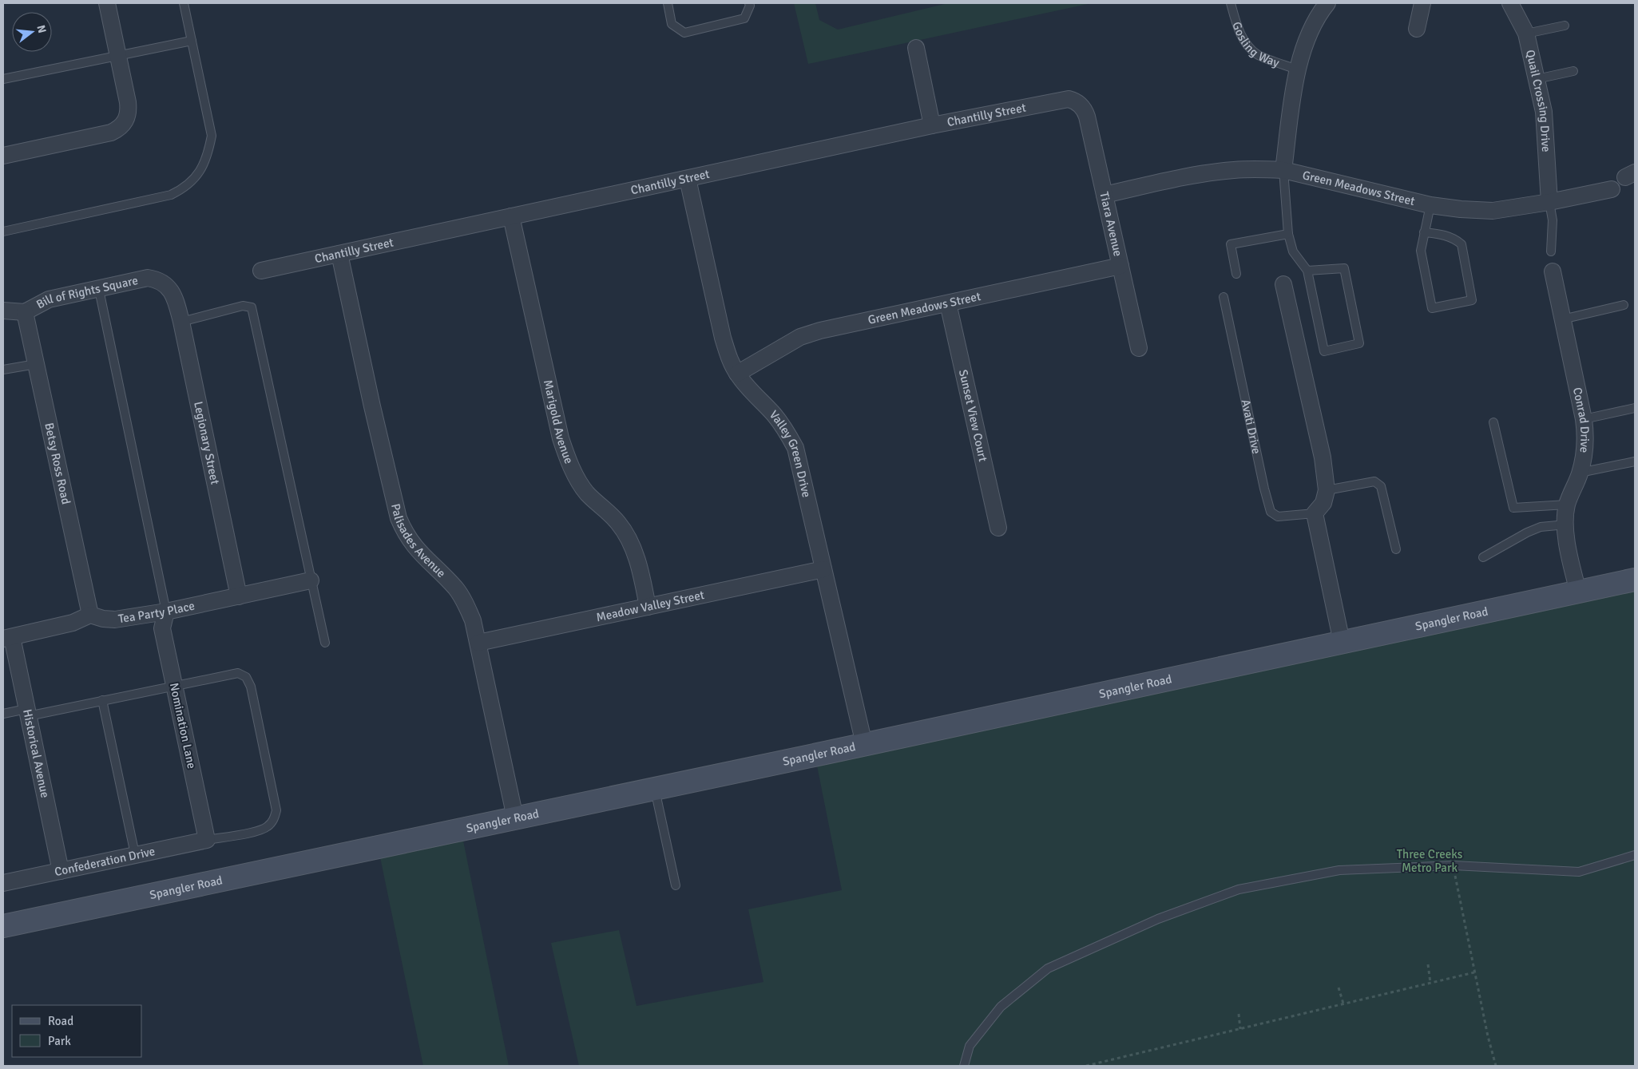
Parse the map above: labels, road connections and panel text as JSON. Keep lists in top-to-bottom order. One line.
{"streets":{"street":["Gosling Way","Quail Crossing Drive","Chantilly Street","Green Meadows Street","Tiara Avenue","Bill of Rights Square","Sunset View Court","Conrad Drive","Marigold Avenue","Legionary Street","Valley Green Drive","Betsy Ross Road","Palisades Avenue","Meadow Valley Street","Tea Party Place","Spangler Road","Nomination Lane","Historical Avenue","Confederation Drive"],"lane":["Avati Drive"]},"crossings":[["Gosling Way","Green Meadows Street"],["Quail Crossing Drive","Green Meadows Street"],["Chantilly Street","Tiara Avenue"],["Chantilly Street","Marigold Avenue"],["Chantilly Street","Valley Green Drive"],["Chantilly Street","Palisades Avenue"],["Green Meadows Street","Tiara Avenue"],["Green Meadows Street","Sunset View Court"],["Green Meadows Street","Valley Green Drive"],["Bill of Rights Square","Legionary Street"],["Bill of Rights Square","Betsy Ross Road"],["Conrad Drive","Spangler Road"],["Marigold Avenue","Meadow Valley Street"],["Legionary Street","Tea Party Place"],["Valley Green Drive","Meadow Valley Street"],["Valley Green Drive","Spangler Road"],["Betsy Ross Road","Tea Party Place"],["Palisades Avenue","Meadow Valley Street"],["Palisades Avenue","Spangler Road"],["Tea Party Place","Nomination Lane"],["Nomination Lane","Confederation Drive"],["Historical Avenue","Confederation Drive"]],"parks":["Three Creeks Metro Park"],"legend":["Road","Park"],"north":"right"}
